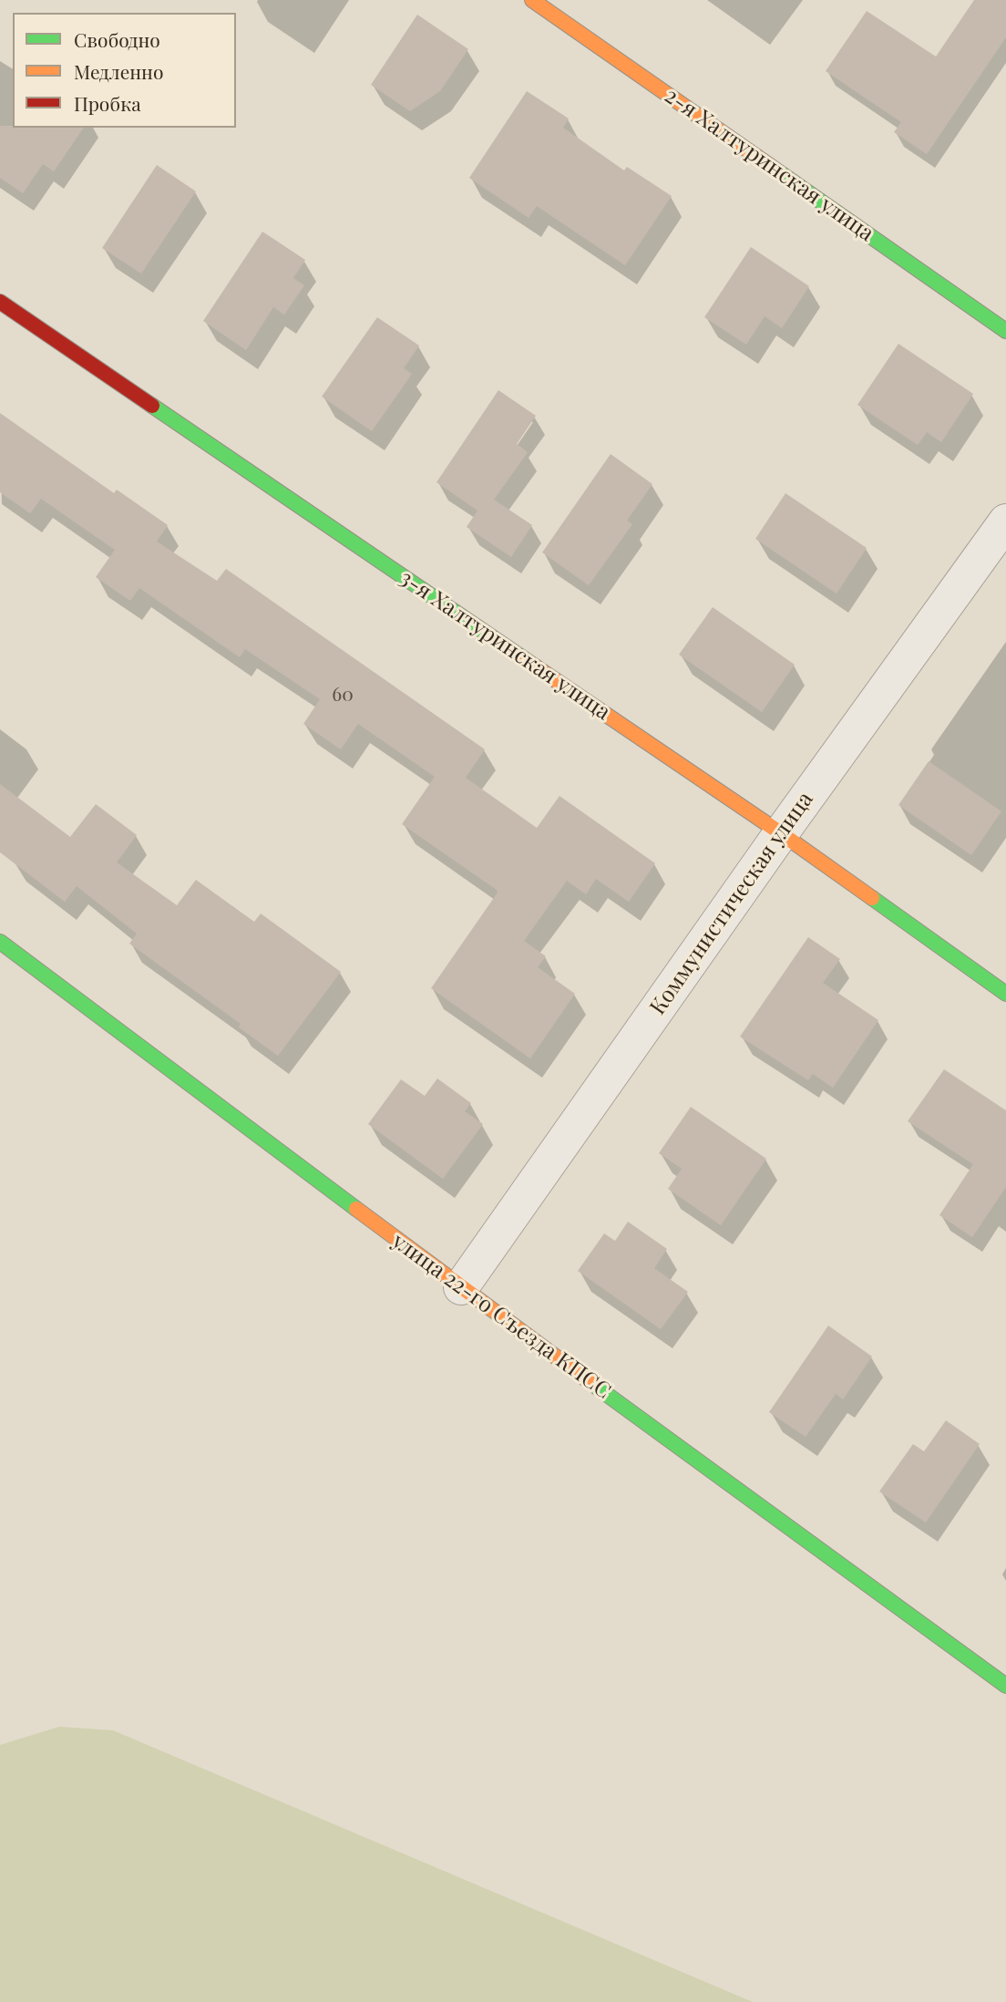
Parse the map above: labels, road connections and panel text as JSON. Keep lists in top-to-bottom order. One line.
{"streets":{"street":["2-я Халтуринская улица","3-я Халтуринская улица","Коммунистическая улица","улица 22-го Съезда КПСС"]},"crossings":[["3-я Халтуринская улица","Коммунистическая улица"],["Коммунистическая улица","улица 22-го Съезда КПСС"]],"house_numbers":["60"],"legend":["Свободно","Медленно","Пробка"]}
